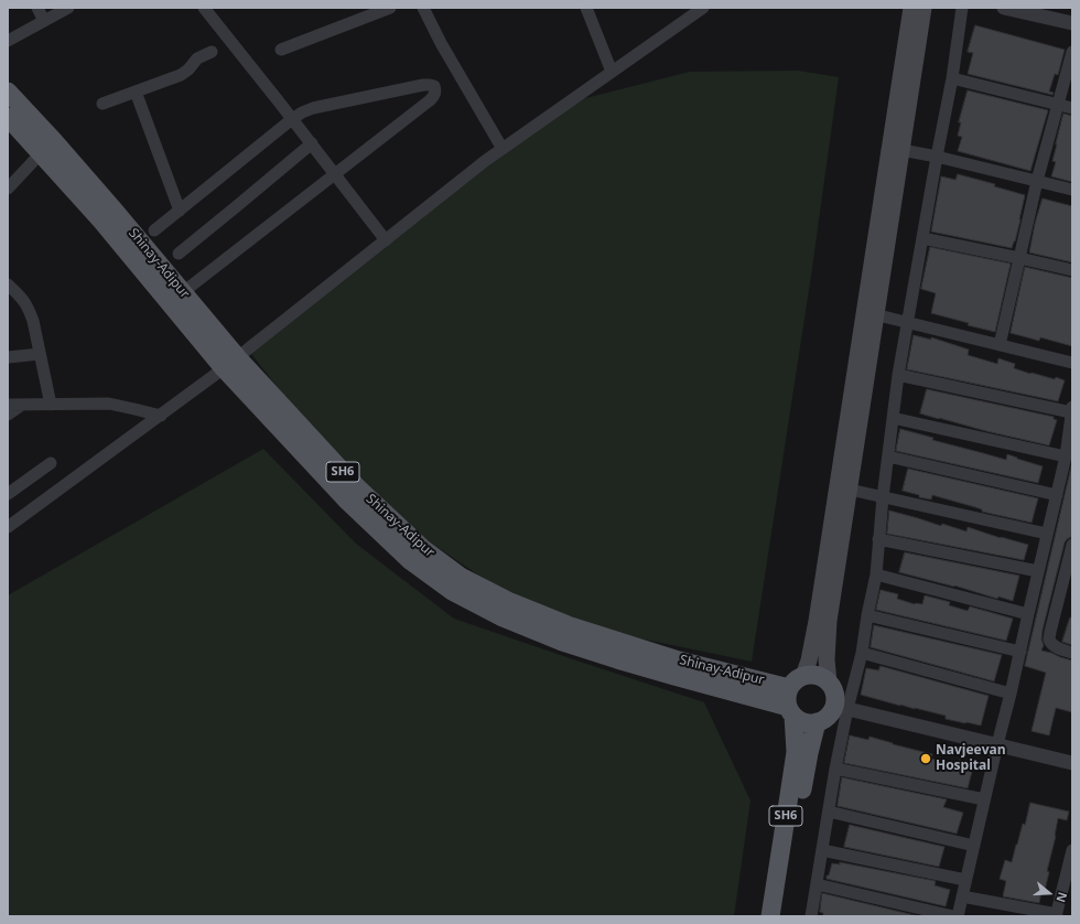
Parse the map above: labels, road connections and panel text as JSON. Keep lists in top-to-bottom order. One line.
{"streets":{"main road":["Shinay-Adipur","SH6"]},"crossings":[["Shinay-Adipur","SH6"]],"places":["Navjeevan Hospital"],"north":"right"}
